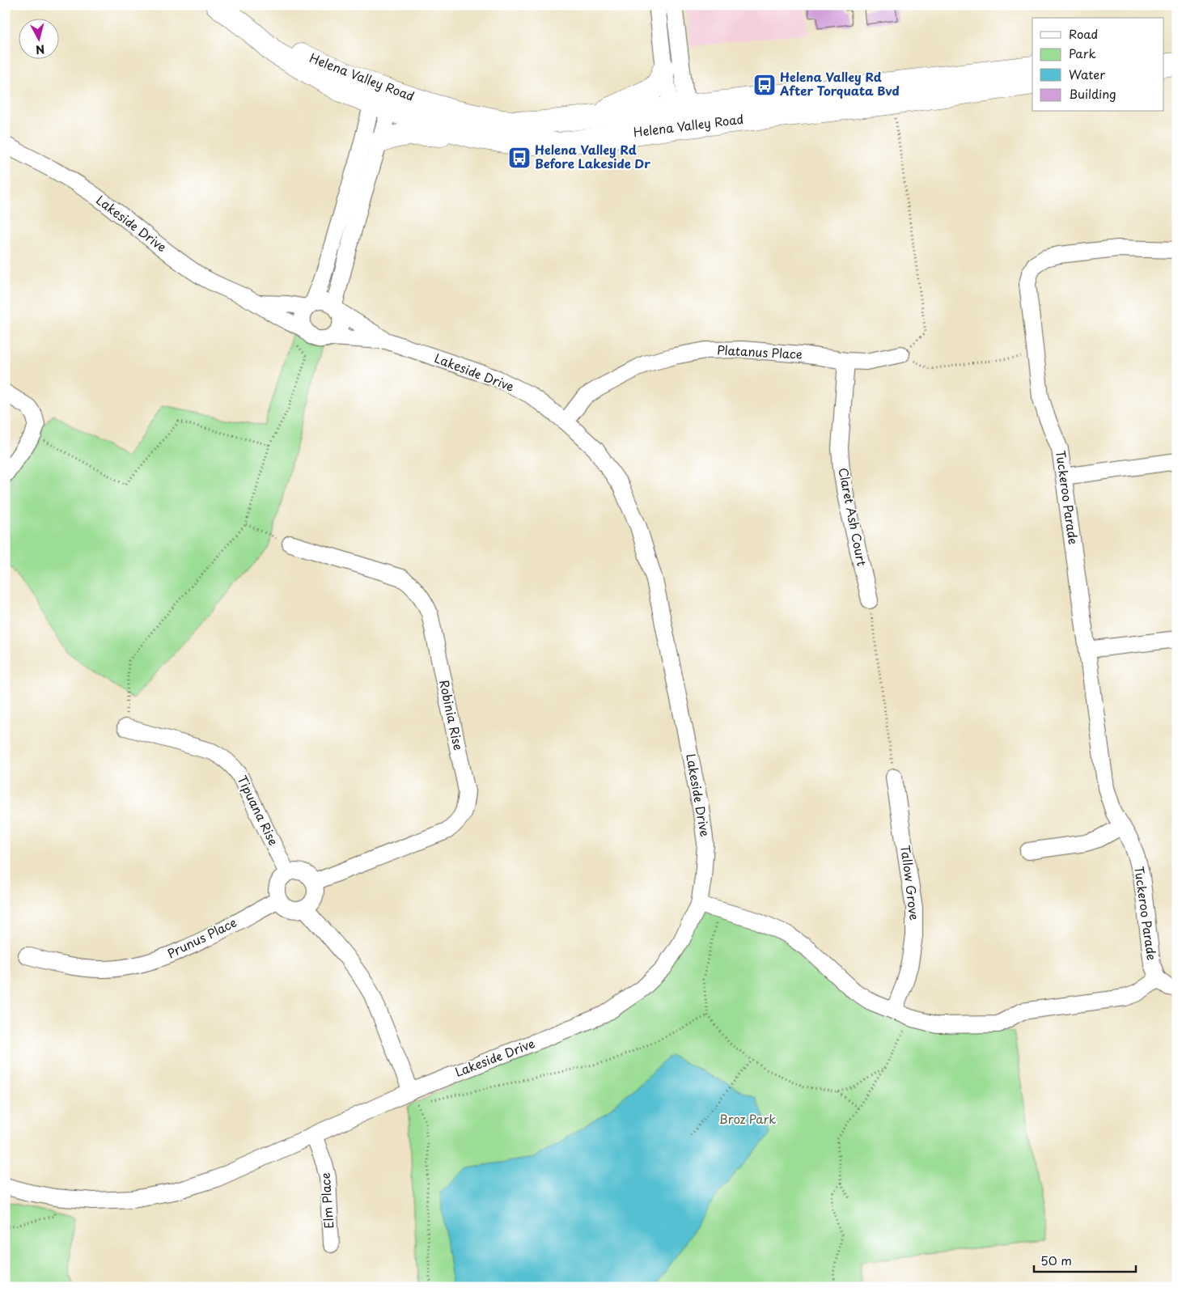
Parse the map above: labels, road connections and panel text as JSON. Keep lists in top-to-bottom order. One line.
{"streets":{"street":["Helena Valley Road","Lakeside Drive","Platanus Place","Tuckeroo Parade","Claret Ash Court","Robinia Rise","Tipuana Rise","Tallow Grove","Prunus Place","Elm Place"]},"crossings":[["Lakeside Drive","Platanus Place"],["Lakeside Drive","Elm Place"],["Platanus Place","Claret Ash Court"],["Robinia Rise","Tipuana Rise"],["Robinia Rise","Prunus Place"],["Tipuana Rise","Prunus Place"]],"parks":["Broz Park"],"places":{"bus stop":["Helena Valley Rd After Torquata Bvd","Helena Valley Rd Before Lakeside Dr"]},"legend":["Road","Park","Water","Building"],"scale_bar":"50 m","north":"bottom"}
